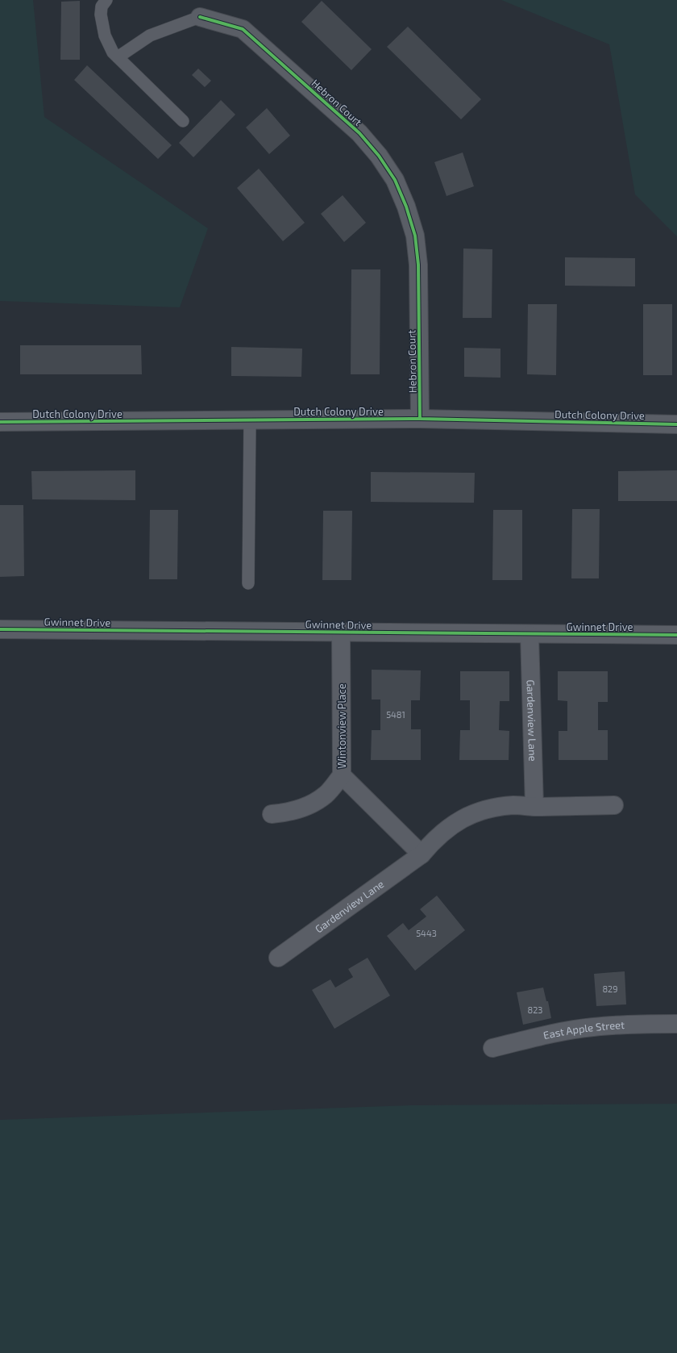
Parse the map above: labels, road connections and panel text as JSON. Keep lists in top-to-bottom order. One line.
{"streets":{"street":["Hebron Court","Dutch Colony Drive","Gwinnet Drive","Gardenview Lane","Wintonview Place","East Apple Street"]},"crossings":[["Hebron Court","Dutch Colony Drive"],["Gwinnet Drive","Gardenview Lane"],["Gwinnet Drive","Wintonview Place"]],"house_numbers":["5481","5443","829","823"]}
